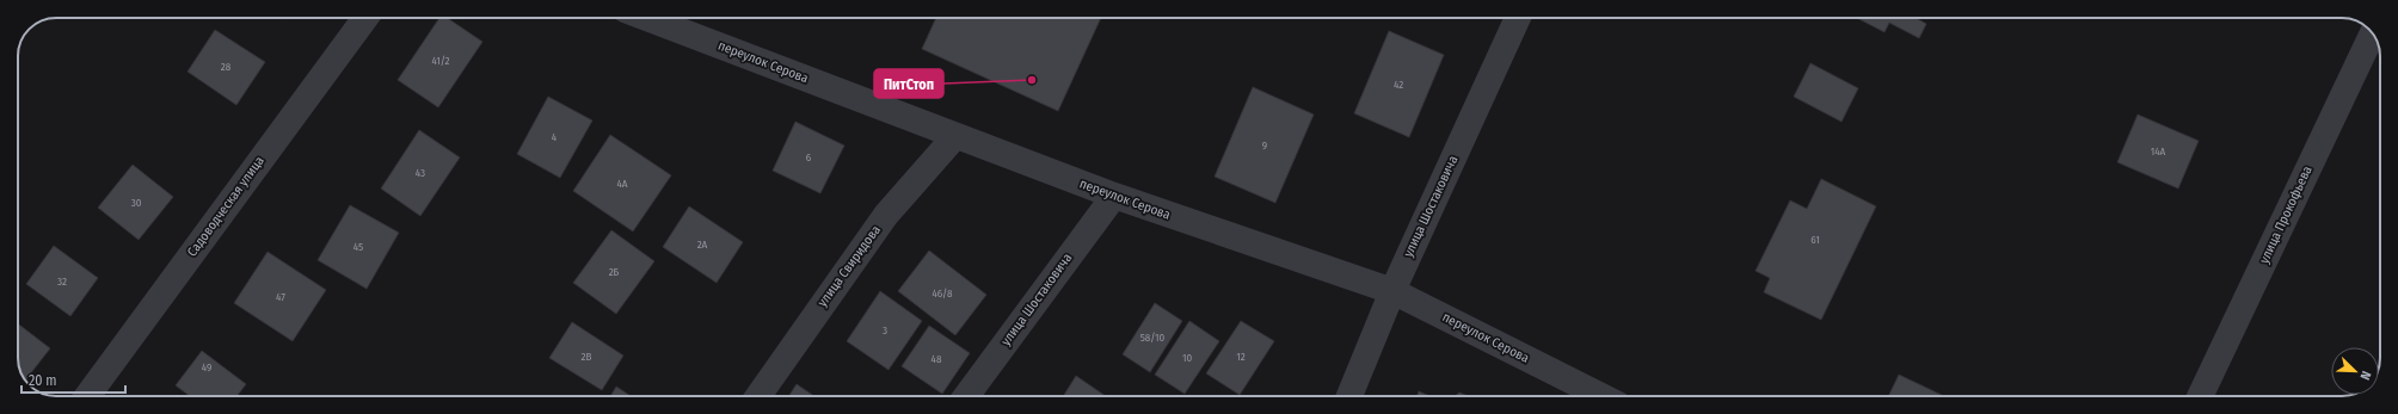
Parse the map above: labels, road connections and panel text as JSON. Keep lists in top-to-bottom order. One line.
{"streets":{"street":["переулок Серова","Садоводческая улица","улица Шостаковича","улица Прокофьева","улица Свиридова"]},"crossings":[["переулок Серова","улица Шостаковича"],["переулок Серова","улица Свиридова"]],"places":["ПитСтоп"],"house_numbers":["41/2","28","42","4","9","14А","6","43","4А","30","61","2А","45","2Б","32","46/8","47","3","58/10","2В","12","10","48","49"],"scale_bar":"20 m","north":"bottom right"}
